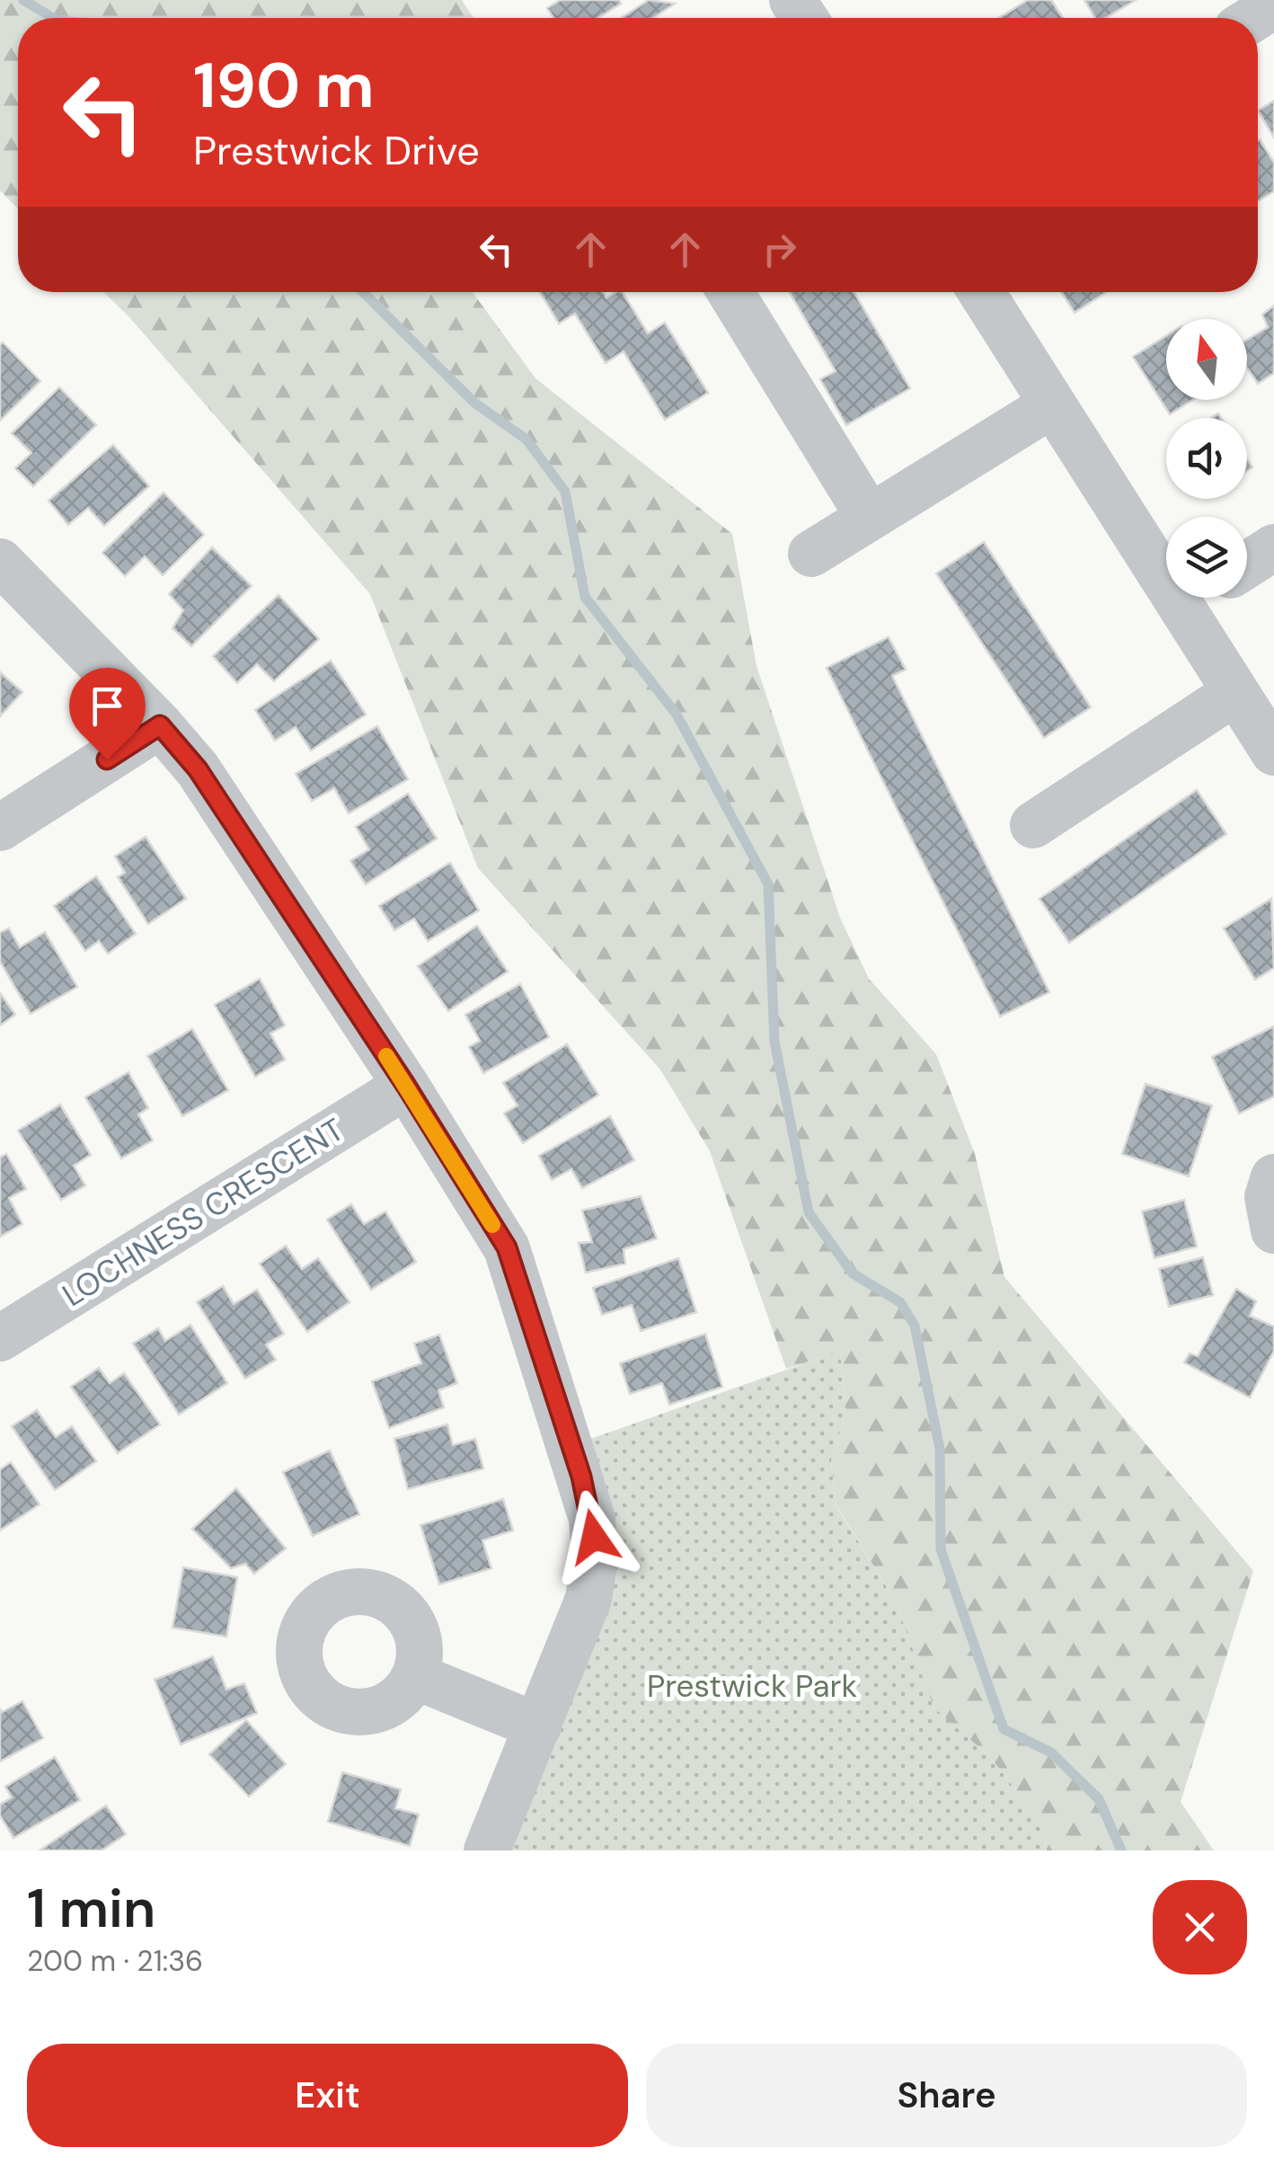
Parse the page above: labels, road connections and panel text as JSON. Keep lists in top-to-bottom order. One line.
{"streets":{"street":["LOCHNESS CRESCENT"]},"parks":["Prestwick Park"],"north":"top","page":{"turn":["190 m","Prestwick Drive"],"heading":["1 min","200 m · 21:36"],"buttons":["Exit","Share"]}}
